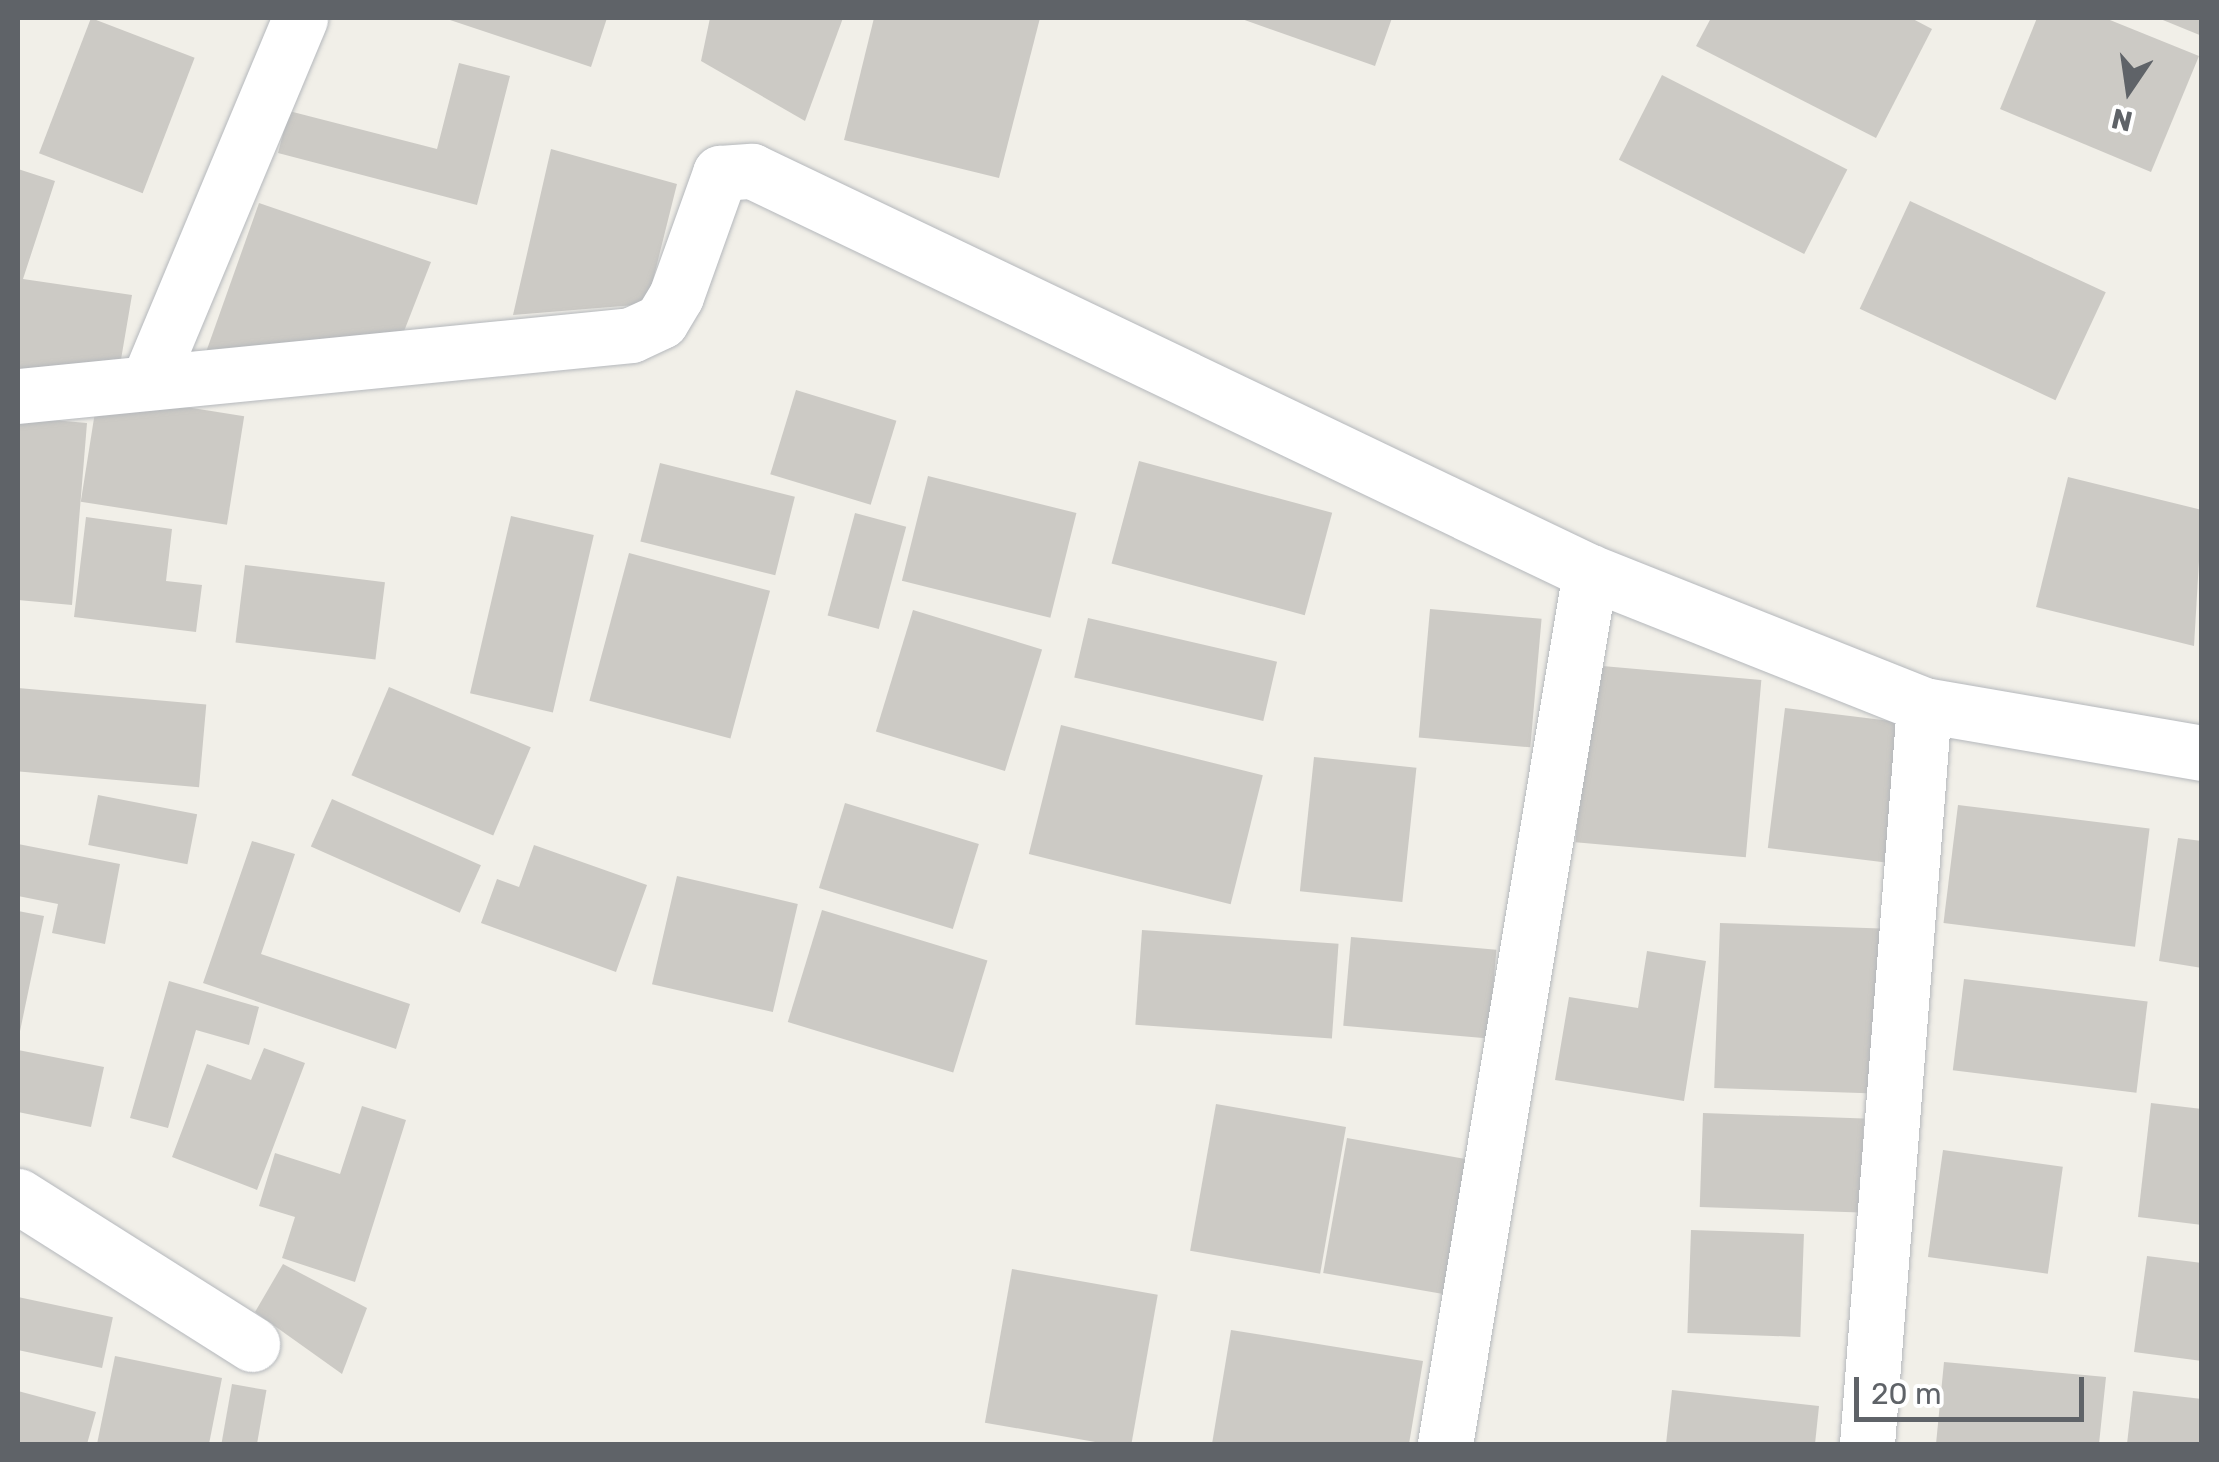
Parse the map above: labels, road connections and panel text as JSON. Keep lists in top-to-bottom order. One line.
{"scale_bar":"20 m","north":"bottom"}
